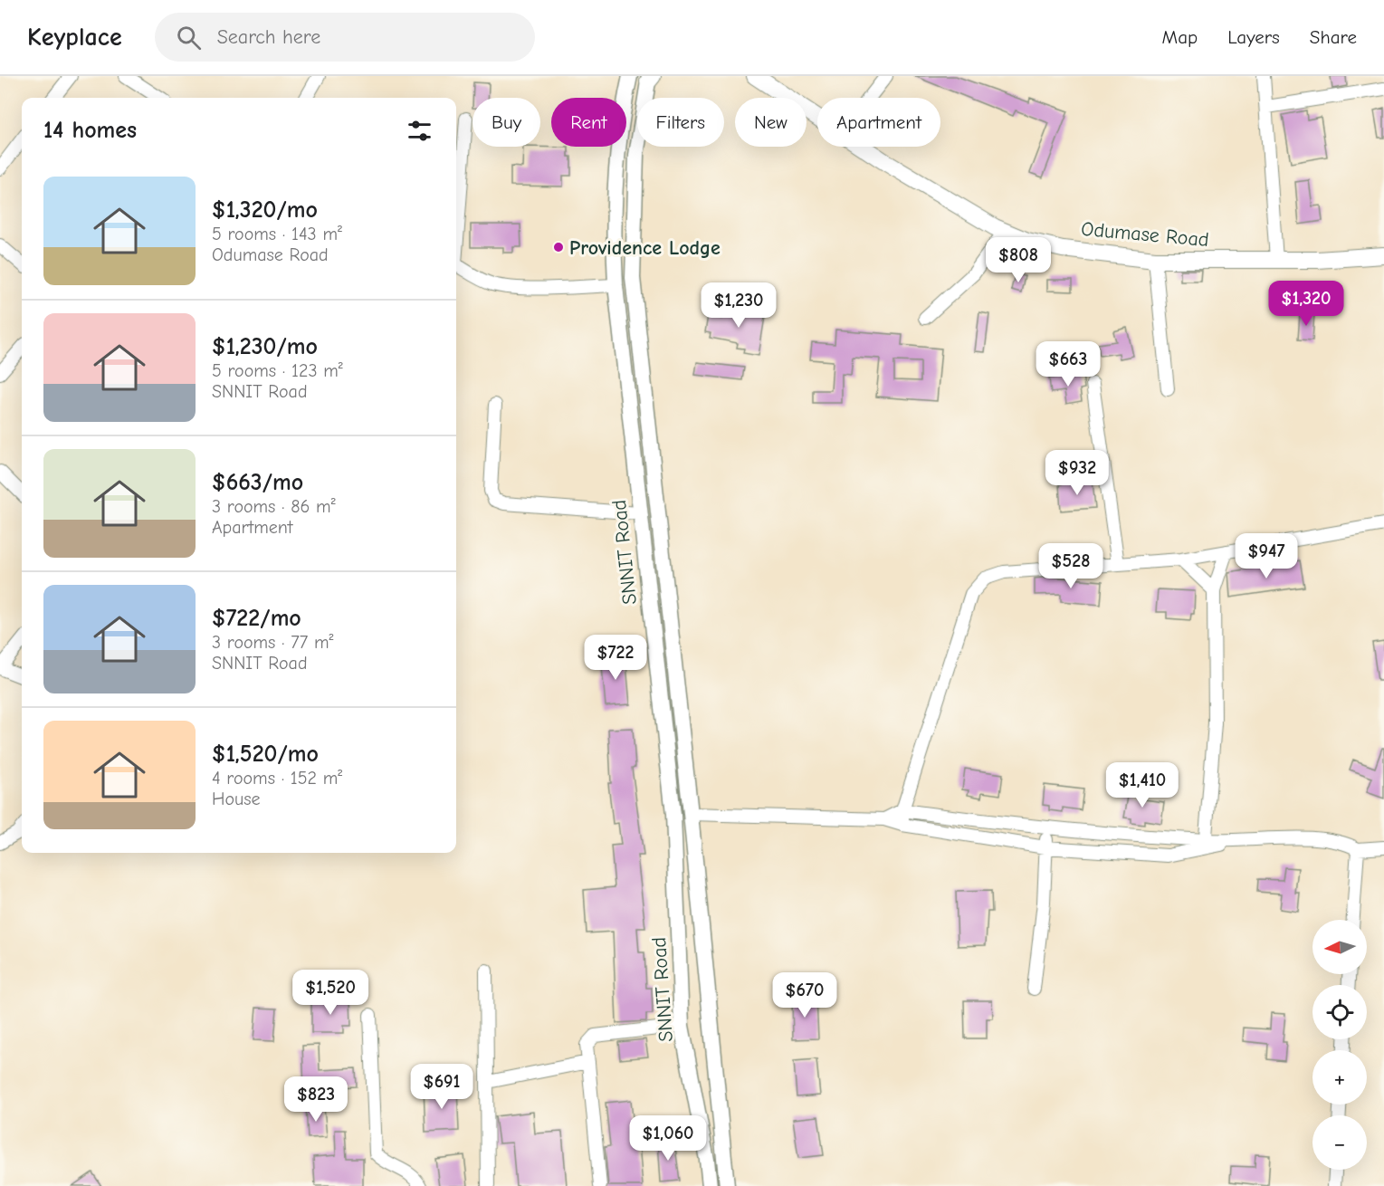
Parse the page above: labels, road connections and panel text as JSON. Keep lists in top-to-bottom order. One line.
{"streets":{"main road":["Odumase Road"],"street":["SNNIT Road"]},"places":["Providence Lodge"],"north":"left","page":{"header":"Keyplace","search":"Search here","nav":["Map","Layers","Share"],"chip":["Buy","Rent","Filters","New","Apartment"],"heading":"14 homes","list":[{"name":"$1,320/mo","note":"5 rooms · 143 m² · Odumase Road"},{"name":"$1,230/mo","note":"5 rooms · 123 m² · SNNIT Road"},{"name":"$663/mo","note":"3 rooms · 86 m² · Apartment"},{"name":"$722/mo","note":"3 rooms · 77 m² · SNNIT Road"},{"name":"$1,520/mo","note":"4 rooms · 152 m² · House"}],"price":["$808","$1,320","$1,230","$663","$932","$947","$528","$722","$1,410","$1,520","$670","$691","$823","$1,060"],"map_buttons":["+","−"]}}
